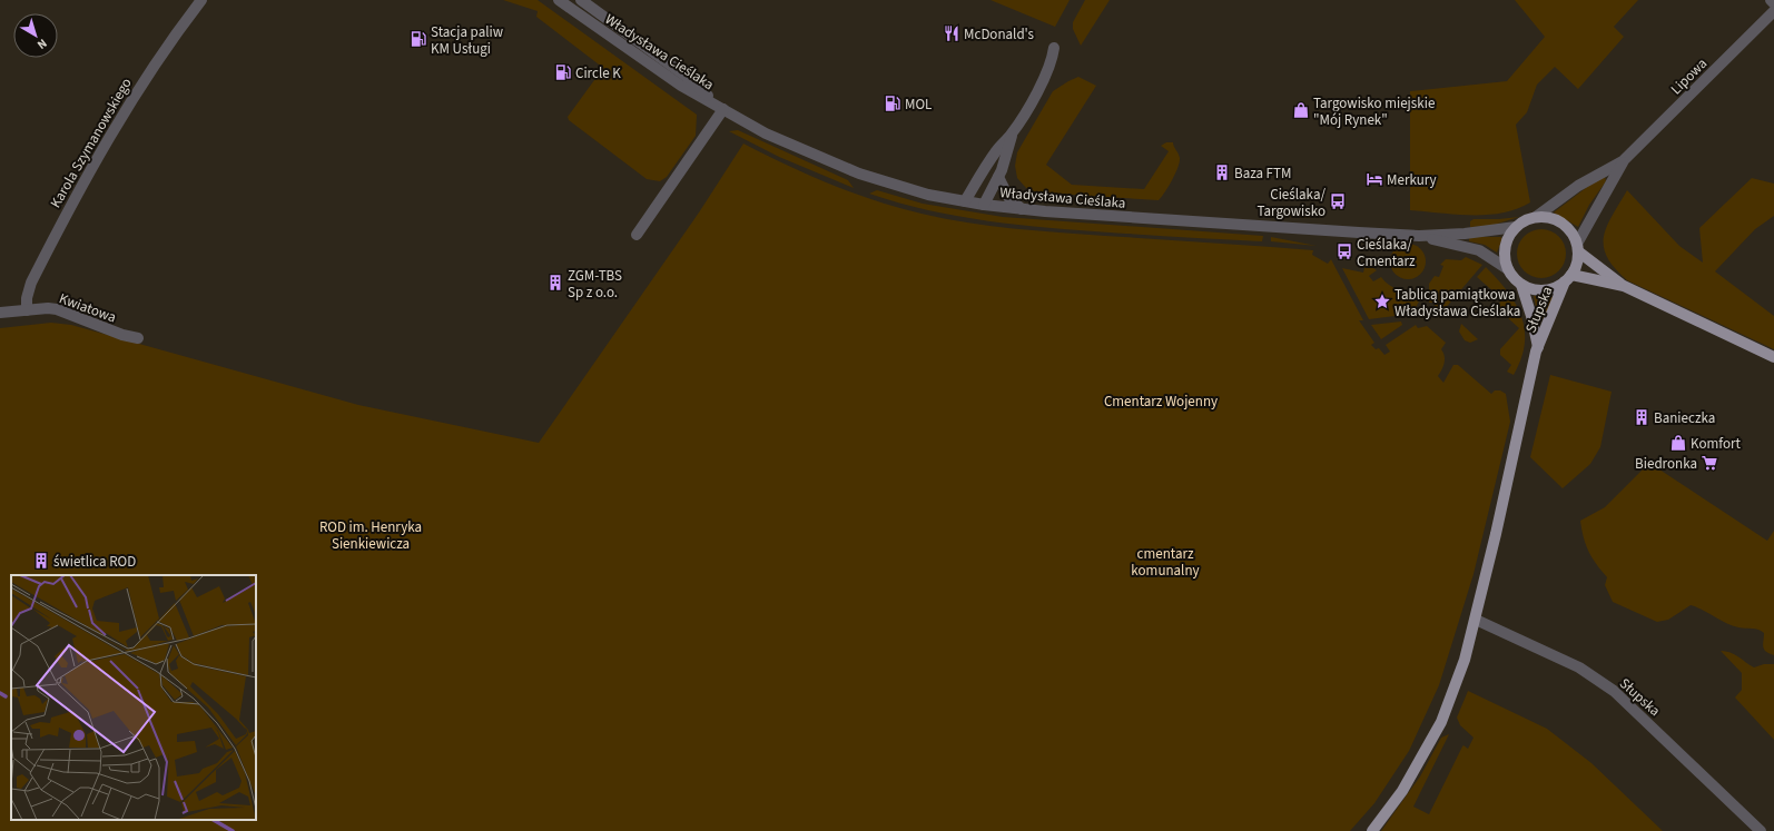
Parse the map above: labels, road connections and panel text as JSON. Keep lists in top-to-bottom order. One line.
{"streets":{"main road":["Słupska"],"street":["Władysława Cieślaka","Lipowa","Karola Szymanowskiego","Kwiatowa"]},"crossings":[["Władysława Cieślaka","Lipowa"],["Władysława Cieślaka","Słupska"],["Lipowa","Słupska"],["Karola Szymanowskiego","Kwiatowa"]],"parks":["Cmentarz Wojenny","ROD im. Henryka Sienkiewicza","cmentarz komunalny"],"places":{"restaurant":["McDonald's"],"fuel station":["Stacja paliw KM Usługi","Circle K","MOL"],"shop":["Targowisko miejskie \"Mój Rynek\"","Komfort"],"building":["Baza FTM","ZGM-TBS Sp z o.o.","Banieczka","świetlica ROD"],"hotel":["Merkury"],"bus stop":["Cieślaka/ Targowisko","Cieślaka/ Cmentarz"],"place":["Tablicą pamiątkowa Władysława Cieślaka"],"supermarket":["Biedronka"]},"north":"bottom right"}
